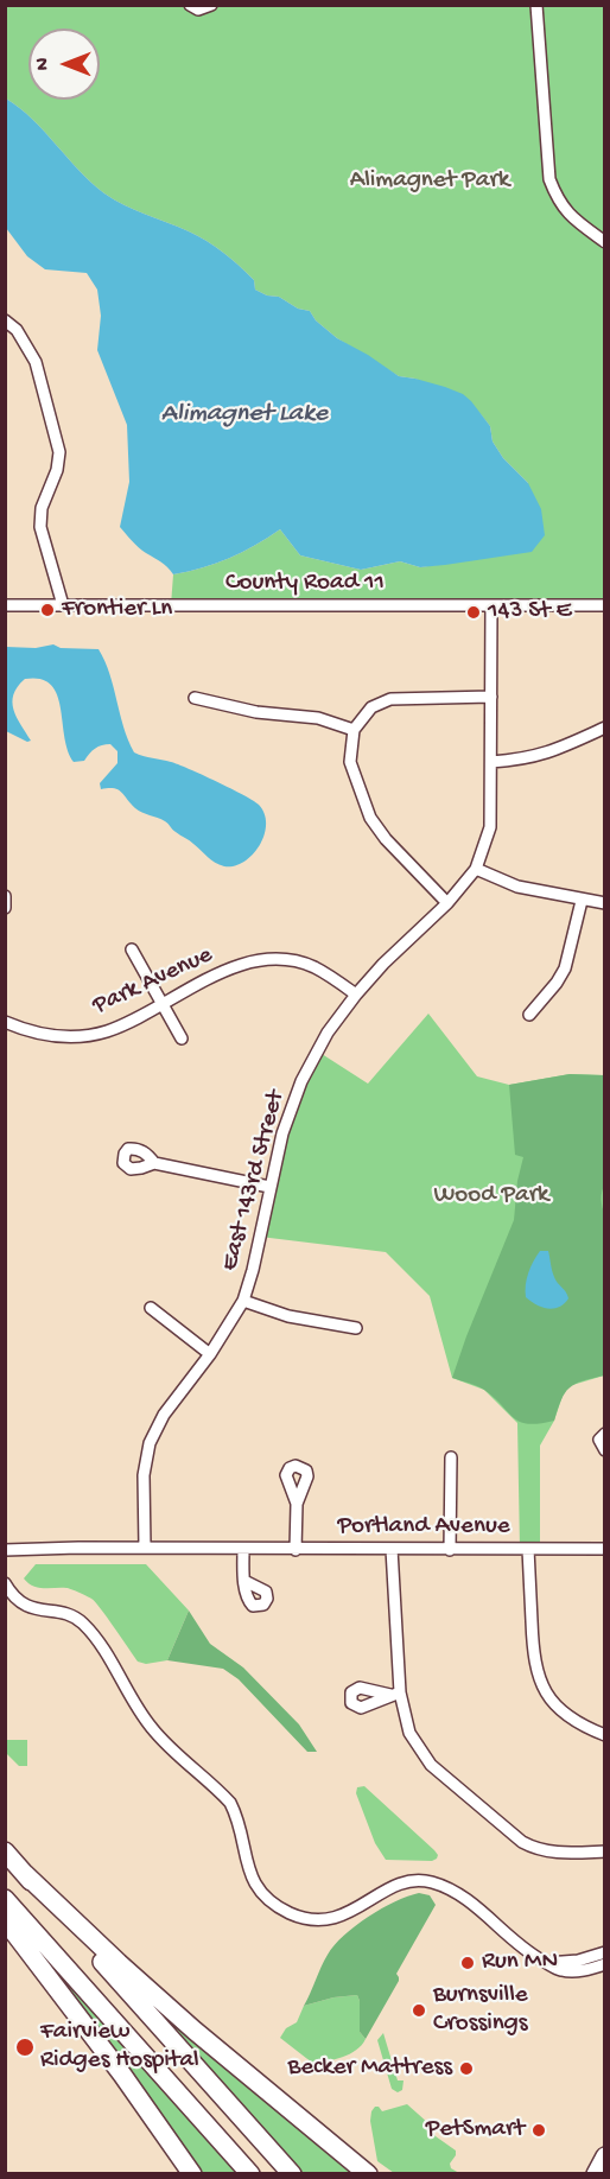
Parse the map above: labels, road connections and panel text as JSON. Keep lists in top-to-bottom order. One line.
{"streets":{"street":["County Road 11","Park Avenue","East 143rd Street","Portland Avenue"]},"crossings":[["County Road 11","East 143rd Street"],["Park Avenue","East 143rd Street"],["East 143rd Street","Portland Avenue"]],"water":["Alimagnet Lake"],"parks":["Alimagnet Park","Wood Park"],"places":["Frontier Ln","143 St E","Run MN","Burnsville Crossings","Fairview Ridges Hospital","Becker Mattress","PetSmart"],"north":"left"}
